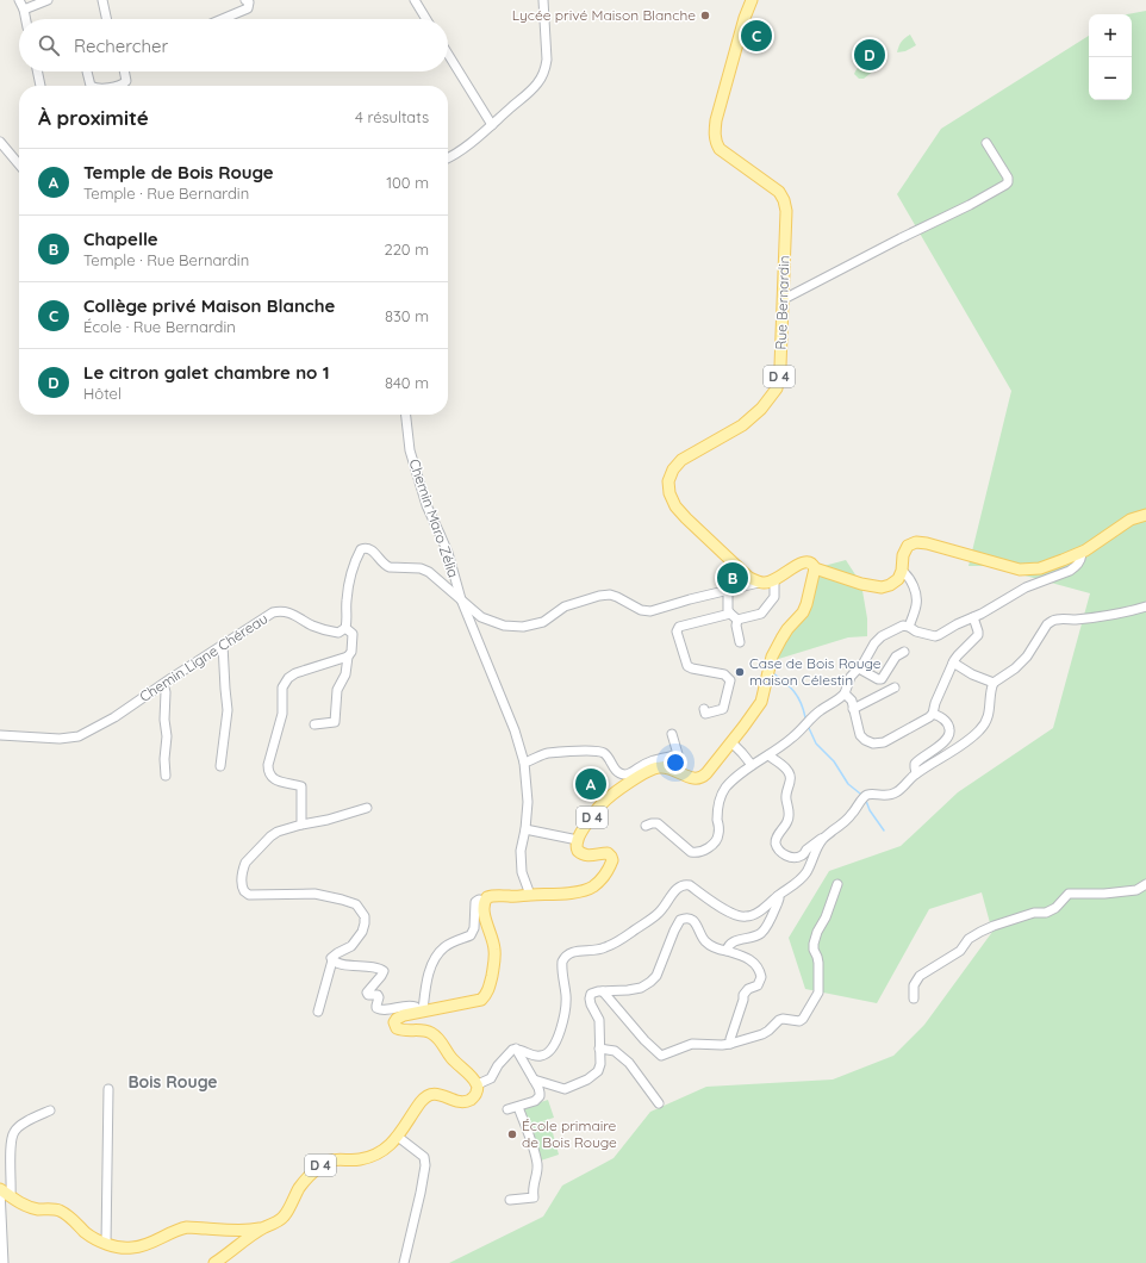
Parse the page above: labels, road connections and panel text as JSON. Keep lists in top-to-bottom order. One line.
{"streets":{"main road":["Rue Bernardin","D 4"],"street":["Chemin Maro Zélia","Chemin Ligne Chéreau"]},"crossings":[["D 4","Chemin Maro Zélia"]],"districts":["Bois Rouge"],"places":["Lycée privé Maison Blanche","Case de Bois Rouge maison Célestin","École primaire de Bois Rouge"],"page":{"map_buttons":["+","−"],"pins":["C","D","B","A"],"search":"Rechercher","heading":["À proximité","4 résultats"],"list":[{"mark":"A","name":"Temple de Bois Rouge","note":"Temple · Rue Bernardin","value":"100 m"},{"mark":"B","name":"Chapelle","note":"Temple · Rue Bernardin","value":"220 m"},{"mark":"C","name":"Collège privé Maison Blanche","note":"École · Rue Bernardin","value":"830 m"},{"mark":"D","name":"Le citron galet chambre no 1","note":"Hôtel","value":"840 m"}]}}
